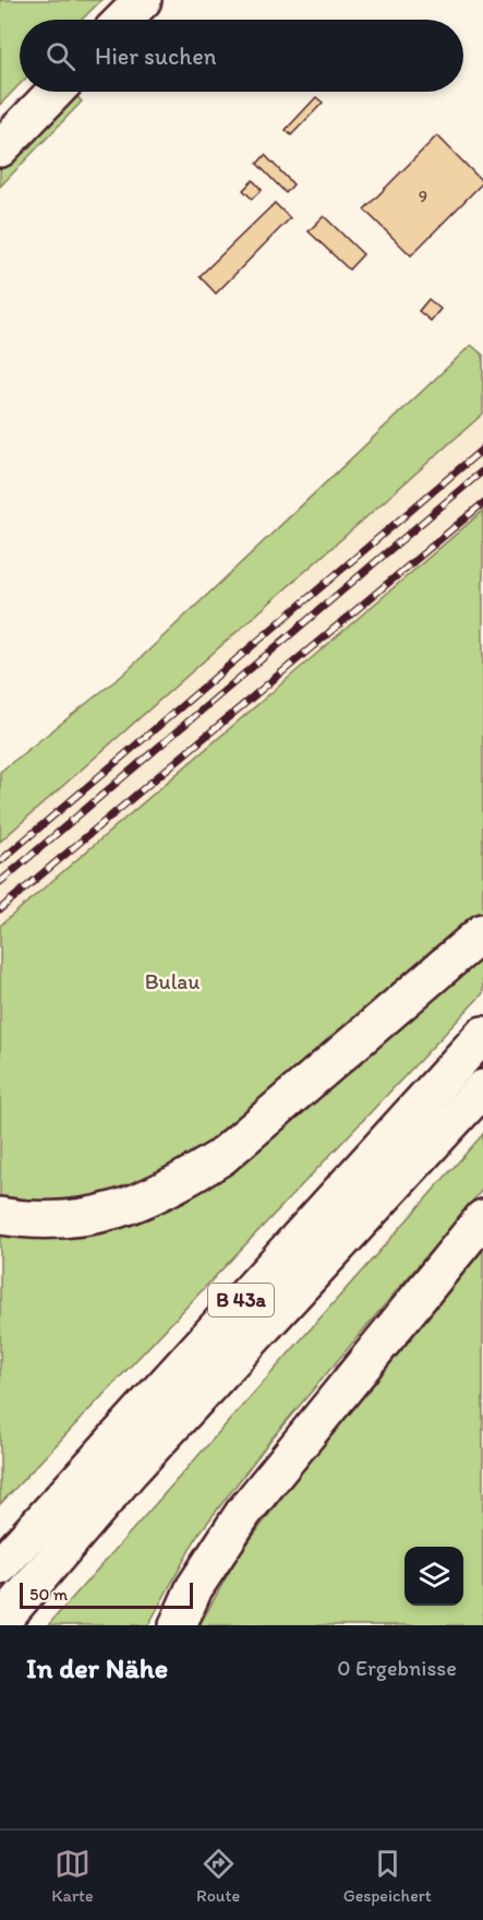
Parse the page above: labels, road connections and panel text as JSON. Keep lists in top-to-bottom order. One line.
{"streets":{"main road":["B 43a"]},"parks":["Bulau"],"house_numbers":["9"],"scale_bar":"50 m","page":{"search":"Hier suchen","scale":"50 m","heading":["In der Nähe","0 Ergebnisse"],"nav":["Karte","Route","Gespeichert"]}}
